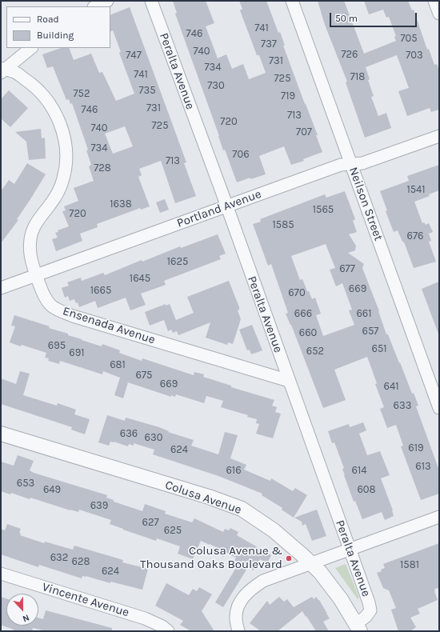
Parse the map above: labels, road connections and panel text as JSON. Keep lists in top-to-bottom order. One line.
{"streets":{"street":["Peralta Avenue","Neilson Street","Portland Avenue","Ensenada Avenue","Colusa Avenue","Vincente Avenue"]},"crossings":[["Peralta Avenue","Portland Avenue"],["Peralta Avenue","Ensenada Avenue"],["Peralta Avenue","Colusa Avenue"],["Neilson Street","Portland Avenue"],["Portland Avenue","Ensenada Avenue"]],"places":["Colusa Avenue & Thousand Oaks Boulevard"],"house_numbers":["741","746","705","737","740","726","747","703","731","734","741","718","725","730","735","752","719","731","746","713","720","725","740","707","734","706","713","728","1541","1638","1565","720","1585","676","1625","677","1645","669","1665","670","666","661","657","660","695","651","652","691","681","675","669","641","633","636","630","619","624","613","616","614","653","649","608","639","627","625","632","628","1581","624"],"legend":["Road","Building"],"scale_bar":"50 m","north":"bottom"}
